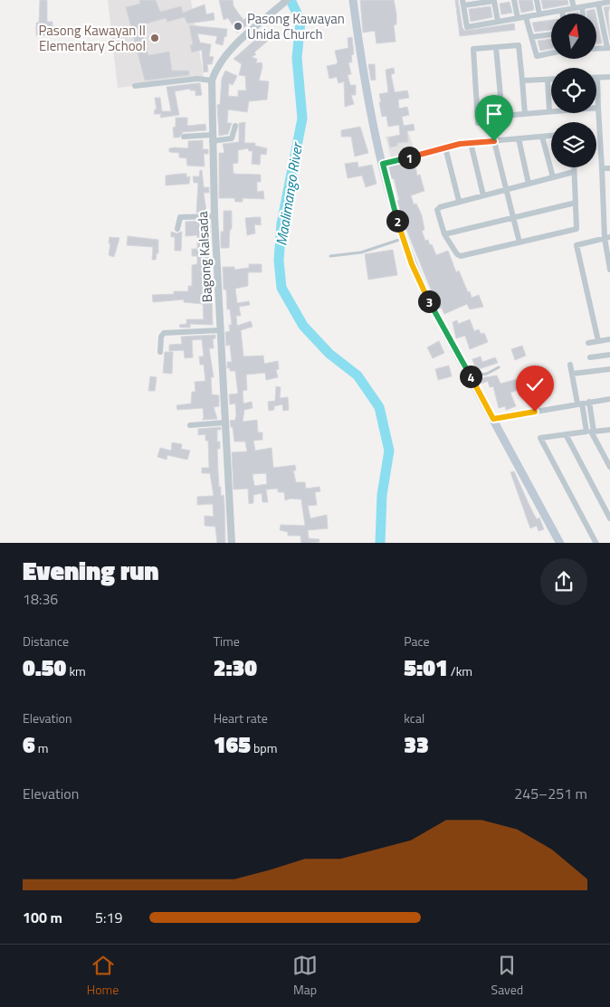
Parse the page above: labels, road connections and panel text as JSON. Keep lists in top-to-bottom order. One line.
{"streets":{"street":["Bagong Kalsada"]},"water":["Maalimango River"],"places":["Pasong Kawayan Unida Church","Pasong Kawayan II Elementary School"],"north":"top","page":{"pins":["1","2","3","4"],"heading":["Evening run","18:36"],"stats":[["Distance","0.50 km"],["Time","2:30"],["Pace","5:01 /km"],["Elevation","6 m"],["Heart rate","165 bpm"],["kcal","33"]],"chart":["Elevation","245–251 m"],"list":[{"name":"100 m","note":"5:19"}],"tabs":["Home","Map","Saved"]}}
